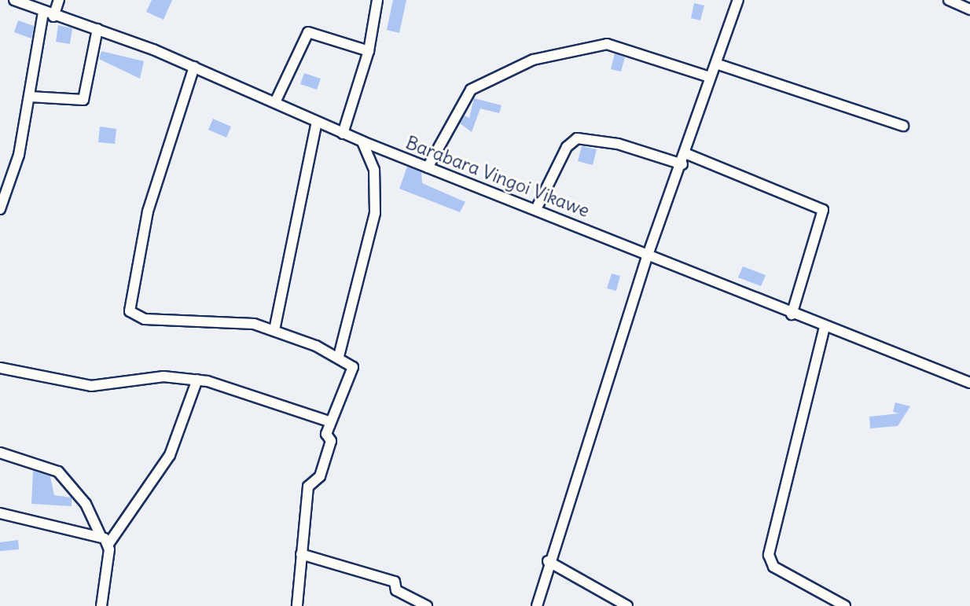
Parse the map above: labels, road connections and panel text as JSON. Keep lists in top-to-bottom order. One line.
{"streets":{"street":["Barabara Vingoi Vikawe"]}}
